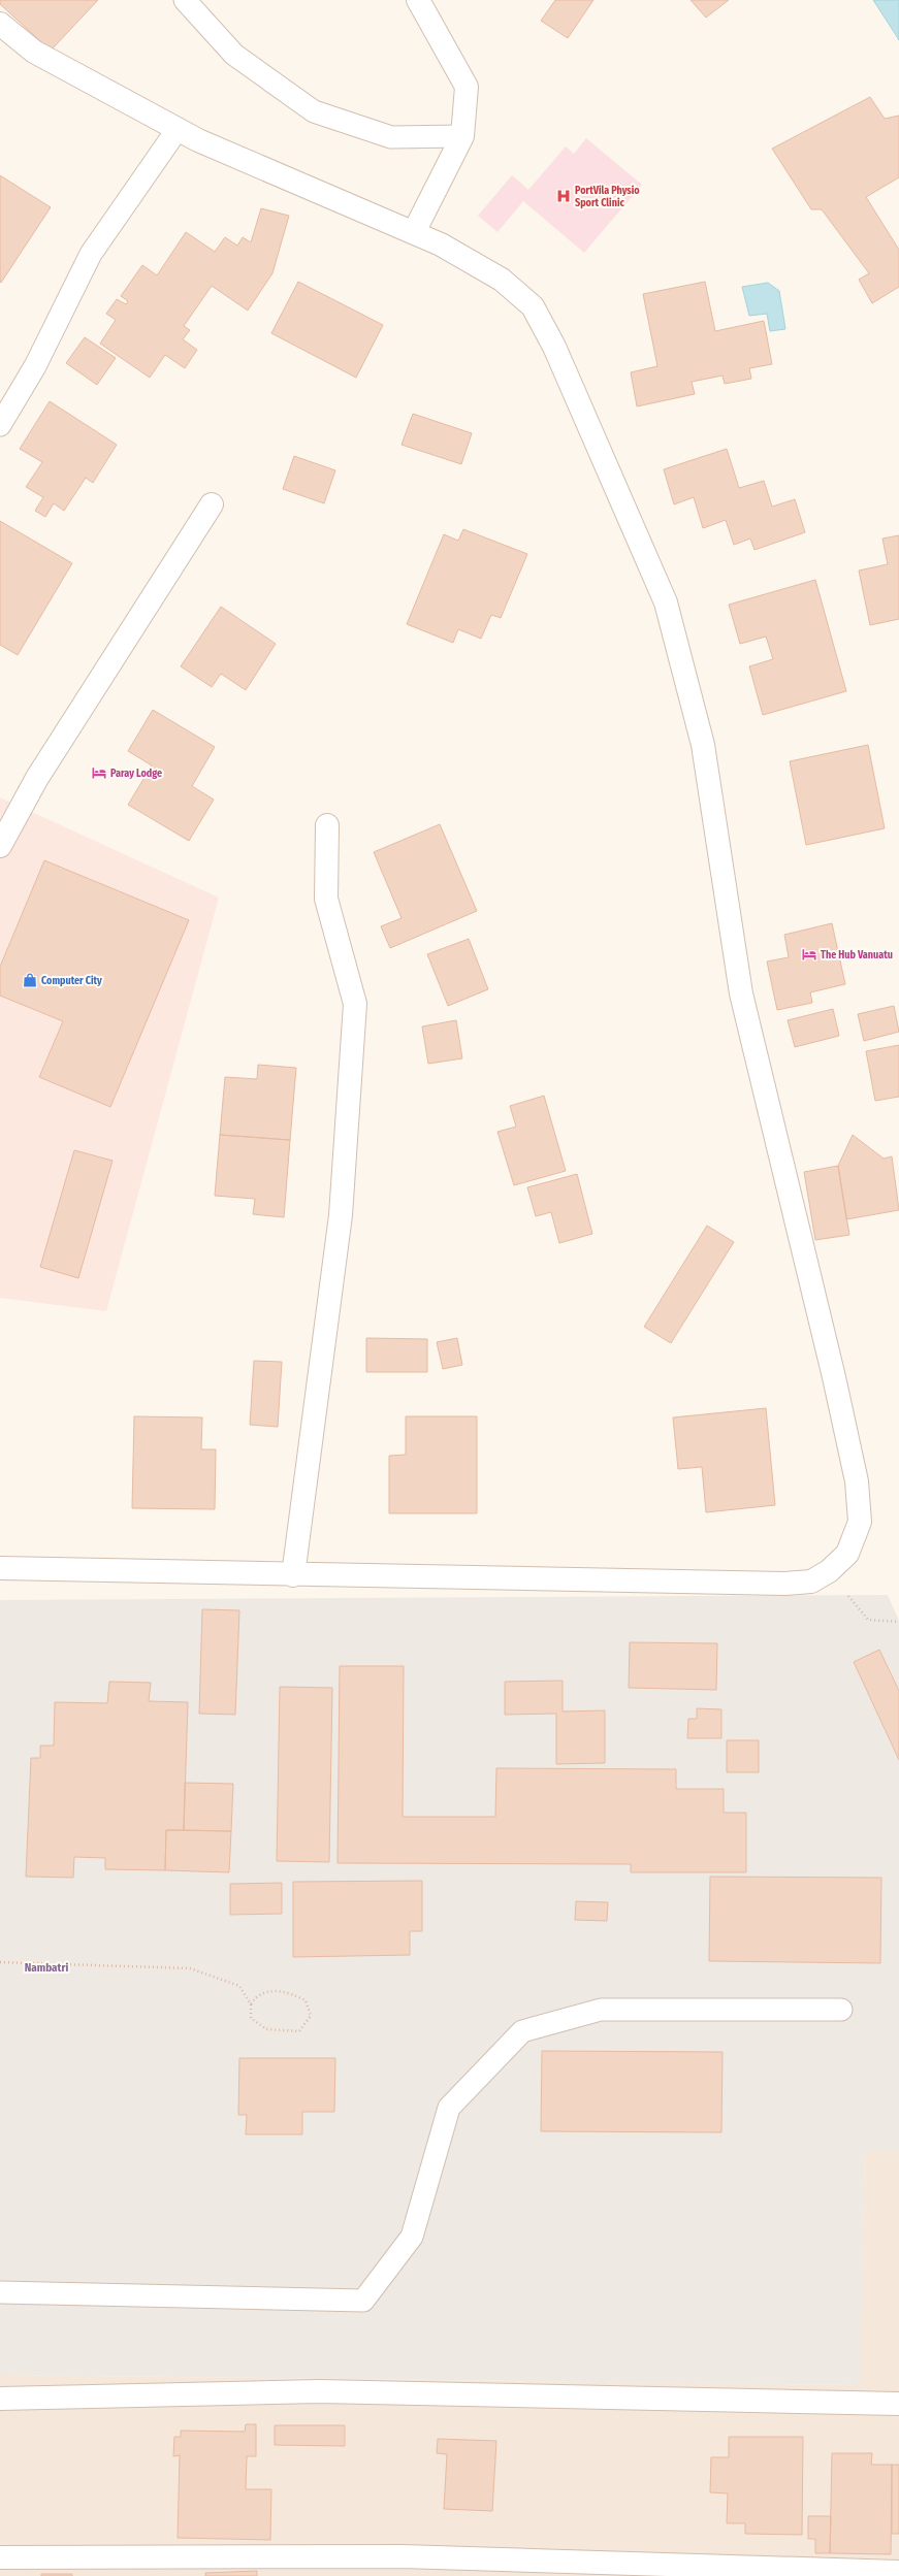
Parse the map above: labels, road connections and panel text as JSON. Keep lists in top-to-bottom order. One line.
{"districts":["Nambatri"],"places":{"hospital":["PortVila Physio Sport Clinic"],"hotel":["Paray Lodge","The Hub Vanuatu"],"shop":["Computer City"]}}
